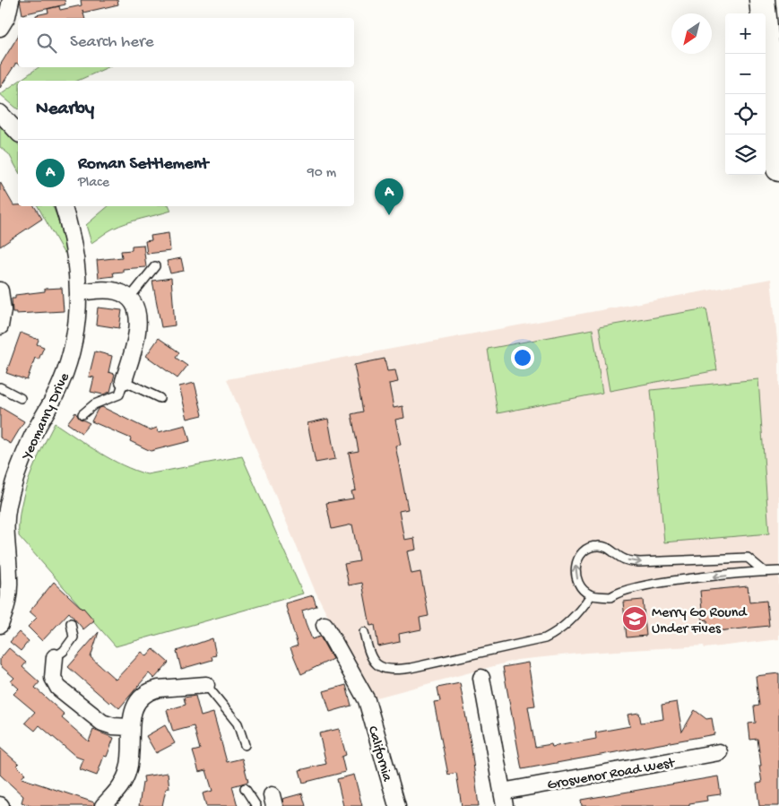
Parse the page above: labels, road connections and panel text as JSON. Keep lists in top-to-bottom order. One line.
{"streets":{"street":["Yeomanry Drive","California","Grosvenor Road West"]},"places":{"school or university":["Merry Go Round Under Fives"]},"north":"bottom left","page":{"map_buttons":["+","−"],"search":"Search here","heading":"Nearby","list":[{"mark":"A","name":"Roman Settlement","note":"Place","value":"90 m"}],"pins":"A"}}
